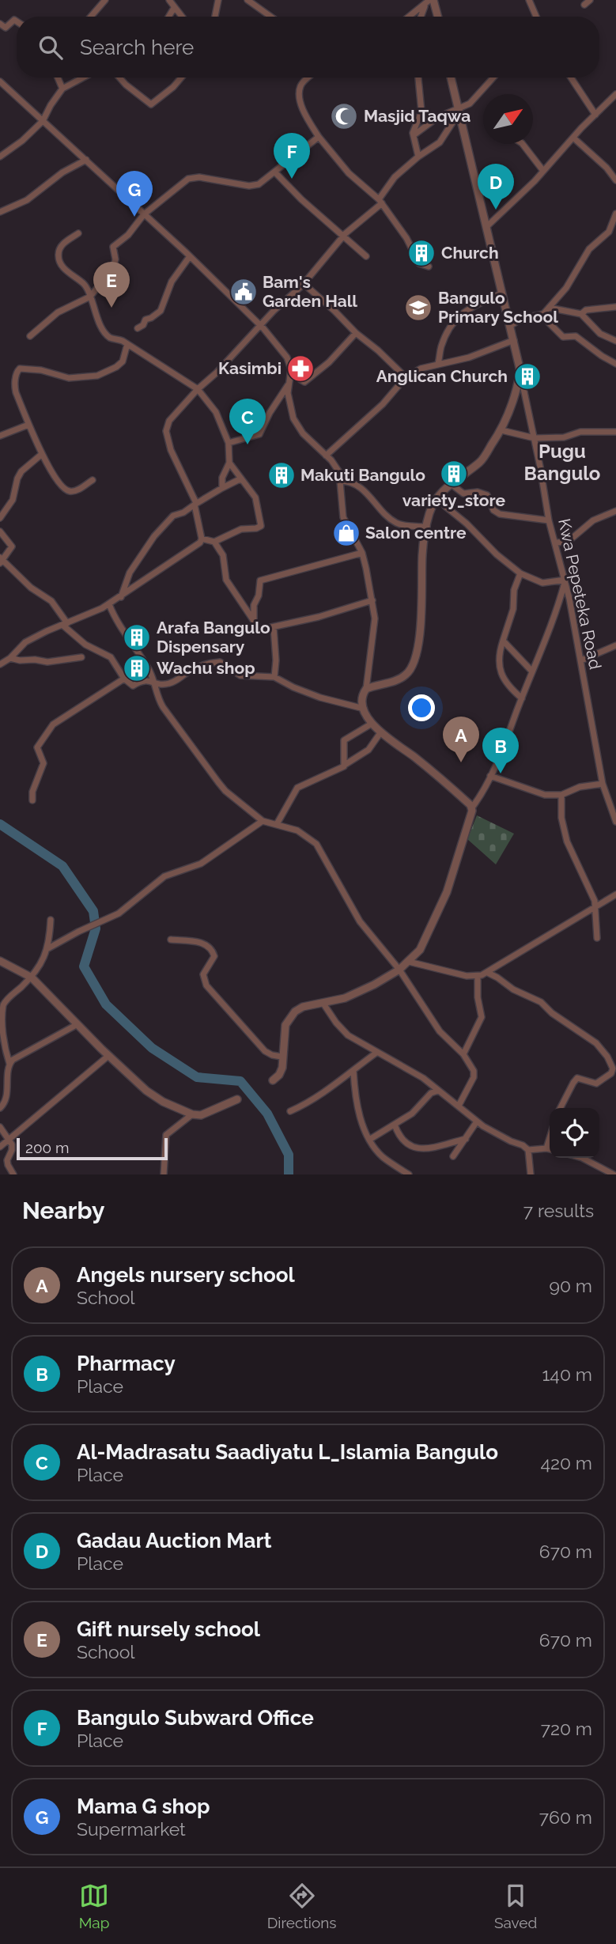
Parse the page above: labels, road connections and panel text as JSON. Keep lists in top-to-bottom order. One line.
{"streets":{"street":["Kwa Pepeteka Road"]},"districts":["Pugu Bangulo"],"places":{"mosque":["Masjid Taqwa"],"building":["Church","Anglican Church","variety_store","Makuti Bangulo","Arafa Bangulo Dispensary","Wachu shop"],"public building":["Bam's Garden Hall"],"school or university":["Bangulo Primary School"],"pharmacy":["Kasimbi"],"shop":["Salon centre"]},"scale_bar":"200 m","north":"top right","page":{"search":"Search here","pins":["F","D","G","E","C","A","B"],"scale":"200 m","heading":["Nearby","7 results"],"list":[{"mark":"A","name":"Angels nursery school","note":"School","value":"90 m"},{"mark":"B","name":"Pharmacy","note":"Place","value":"140 m"},{"mark":"C","name":"Al-Madrasatu Saadiyatu L_Islamia Bangulo","note":"Place","value":"420 m"},{"mark":"D","name":"Gadau Auction Mart","note":"Place","value":"670 m"},{"mark":"E","name":"Gift nursely school","note":"School","value":"670 m"},{"mark":"F","name":"Bangulo Subward Office","note":"Place","value":"720 m"},{"mark":"G","name":"Mama G shop","note":"Supermarket","value":"760 m"}],"nav":["Map","Directions","Saved"]}}
